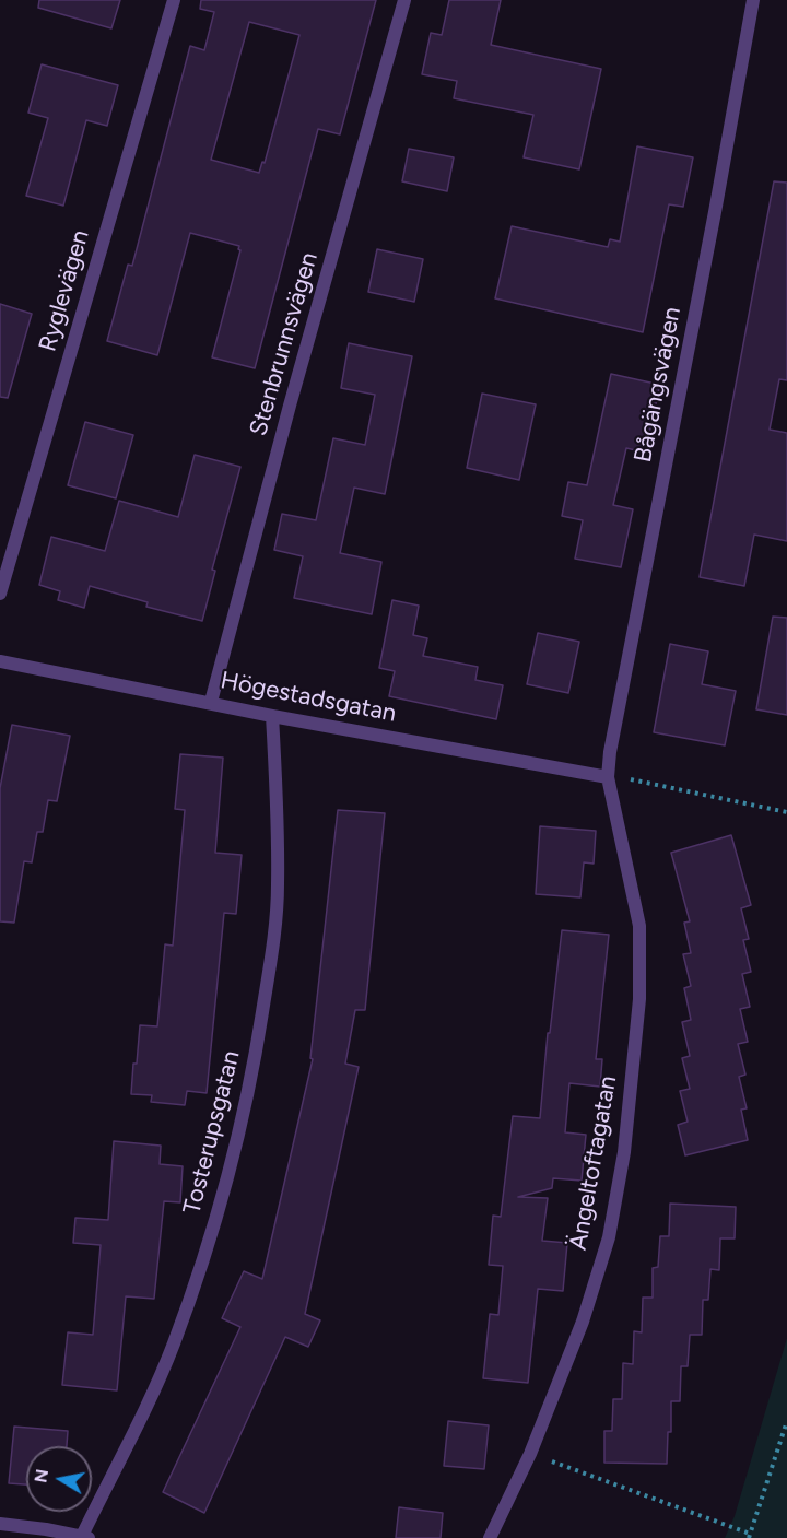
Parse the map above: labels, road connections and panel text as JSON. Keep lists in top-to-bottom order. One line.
{"streets":{"street":["Ryglevägen","Stenbrunnsvägen","Bågängsvägen","Högestadsgatan","Tosterupsgatan","Ängeltoftagatan"]},"crossings":[["Stenbrunnsvägen","Högestadsgatan"],["Bågängsvägen","Högestadsgatan"],["Bågängsvägen","Ängeltoftagatan"],["Högestadsgatan","Tosterupsgatan"],["Högestadsgatan","Ängeltoftagatan"]],"north":"left"}
